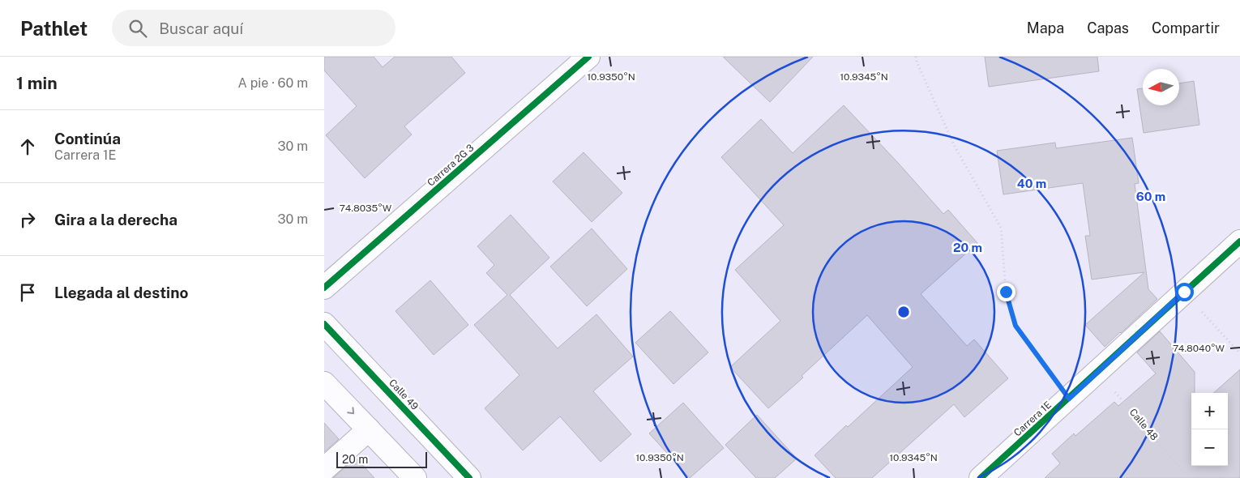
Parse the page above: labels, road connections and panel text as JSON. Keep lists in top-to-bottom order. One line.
{"streets":{"street":["Carrera 2G 3","Calle 49","Carrera 1E"],"path":["Calle 48"]},"crossings":[["Carrera 1E","Calle 48"]],"scale_bar":"20 m","north":"left","page":{"header":"Pathlet","search":"Buscar aquí","nav":["Mapa","Capas","Compartir"],"heading":["1 min","A pie · 60 m"],"list":[["Continúa","Carrera 1E","30 m"],["Gira a la derecha","30 m"],"Llegada al destino"],"map_buttons":["+","−"],"scale":"20 m"},"coordinates":["10.9350°N","10.9345°N","74.8035°W","74.8040°W"],"rings":["40 m","60 m","20 m"]}
